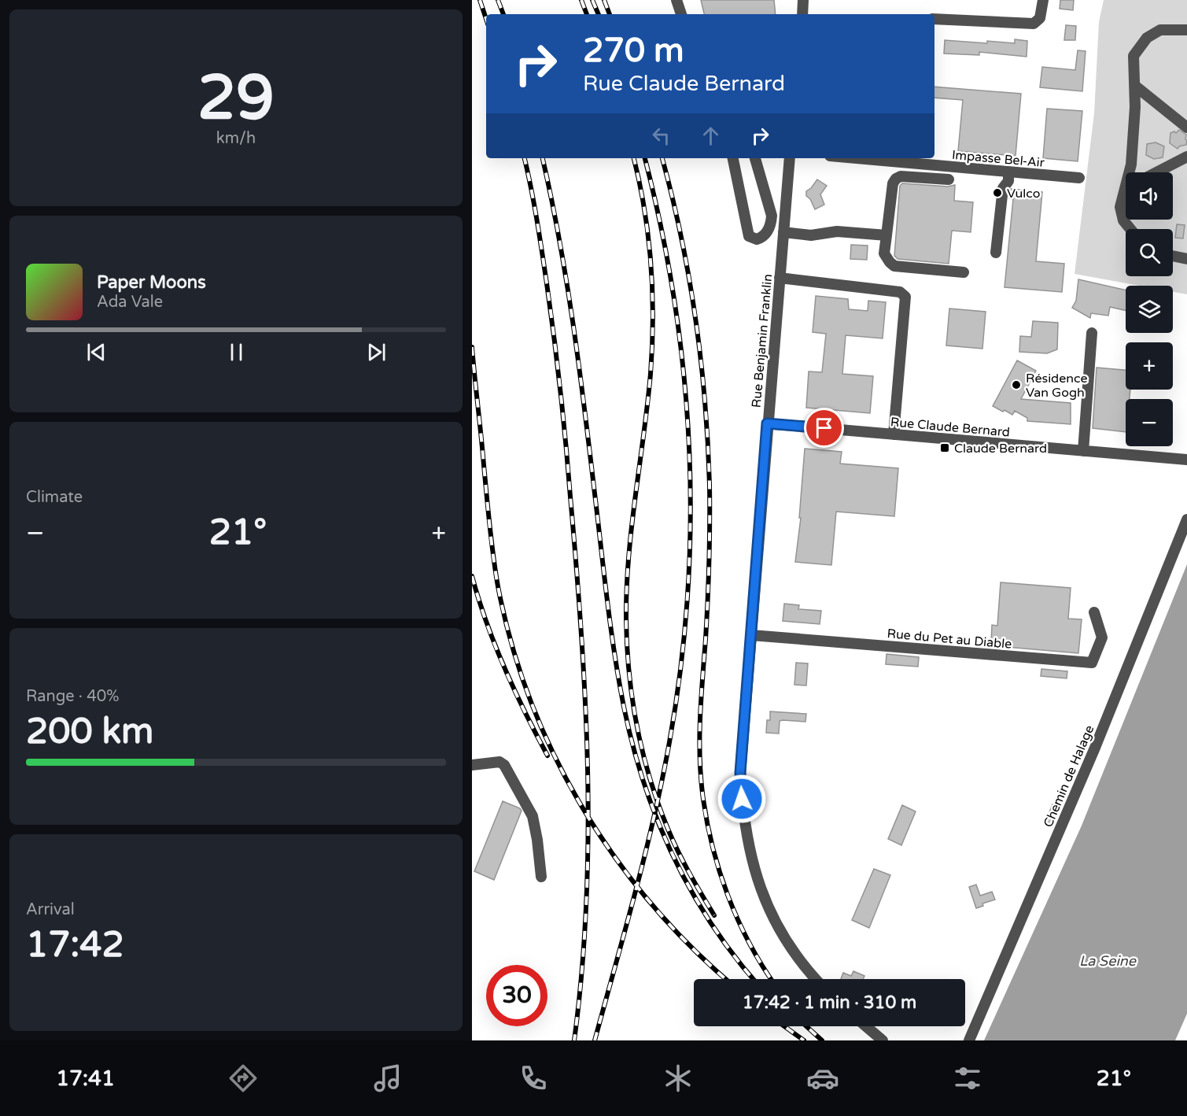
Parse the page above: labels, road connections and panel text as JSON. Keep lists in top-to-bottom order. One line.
{"streets":{"street":["Impasse Bel-Air","Rue Benjamin Franklin","Rue Claude Bernard","Rue du Pet au Diable","Chemin de Halage"]},"crossings":[["Rue Benjamin Franklin","Rue Claude Bernard"],["Rue Benjamin Franklin","Rue du Pet au Diable"]],"water":["La Seine"],"places":{"other":["Vulco","Résidence Van Gogh"],"transit":["Claude Bernard"]},"page":{"tile":[["29","km/h"],"Climate",["Range · 40%","200 km"],["Arrival","17:42"]],"turn":["270 m","Rue Claude Bernard"],"map_buttons":["+","−"],"song":["Paper Moons","Ada Vale"],"heat":["−","21°","+"],"limit":"30","trip":"17:42 · 1 min · 310 m","tabs":["17:41","21°"]}}
